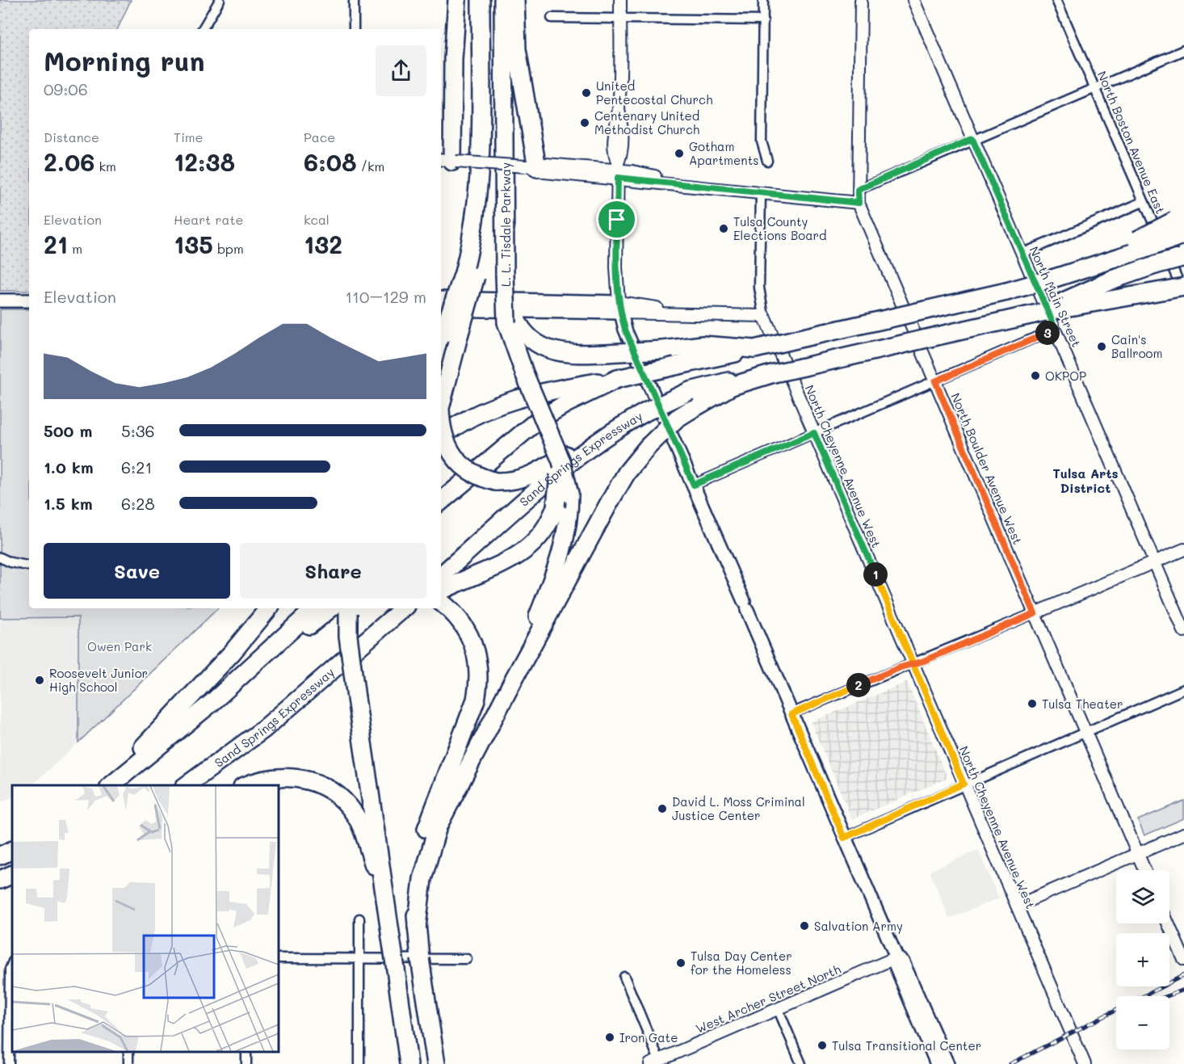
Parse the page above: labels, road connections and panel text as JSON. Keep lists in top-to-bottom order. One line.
{"streets":{"highway":["L. L. Tisdale Parkway","Sand Springs Expressway"],"street":["North Boston Avenue East","North Main Street","North Cheyenne Avenue West","North Boulder Avenue West","West Archer Street North"]},"districts":["Tulsa Arts District"],"parks":["Owen Park"],"places":["United Pentecostal Church","Centenary United Methodist Church","Gotham Apartments","Tulsa County Elections Board","Cain's Ballroom","OKPOP","Roosevelt Junior High School","Tulsa Theater","David L. Moss Criminal Justice Center","Salvation Army","Tulsa Day Center for the Homeless","Iron Gate","Tulsa Transitional Center"],"page":{"heading":["Morning run","09:06"],"stats":[["Distance","2.06 km"],["Time","12:38"],["Pace","6:08 /km"],["Elevation","21 m"],["Heart rate","135 bpm"],["kcal","132"]],"chart":["Elevation","110–129 m"],"pins":["3","1","2"],"list":[{"name":"500 m","note":"5:36"},{"name":"1.0 km","note":"6:21"},{"name":"1.5 km","note":"6:28"}],"buttons":["Save","Share"],"map_buttons":["+","−"]}}
